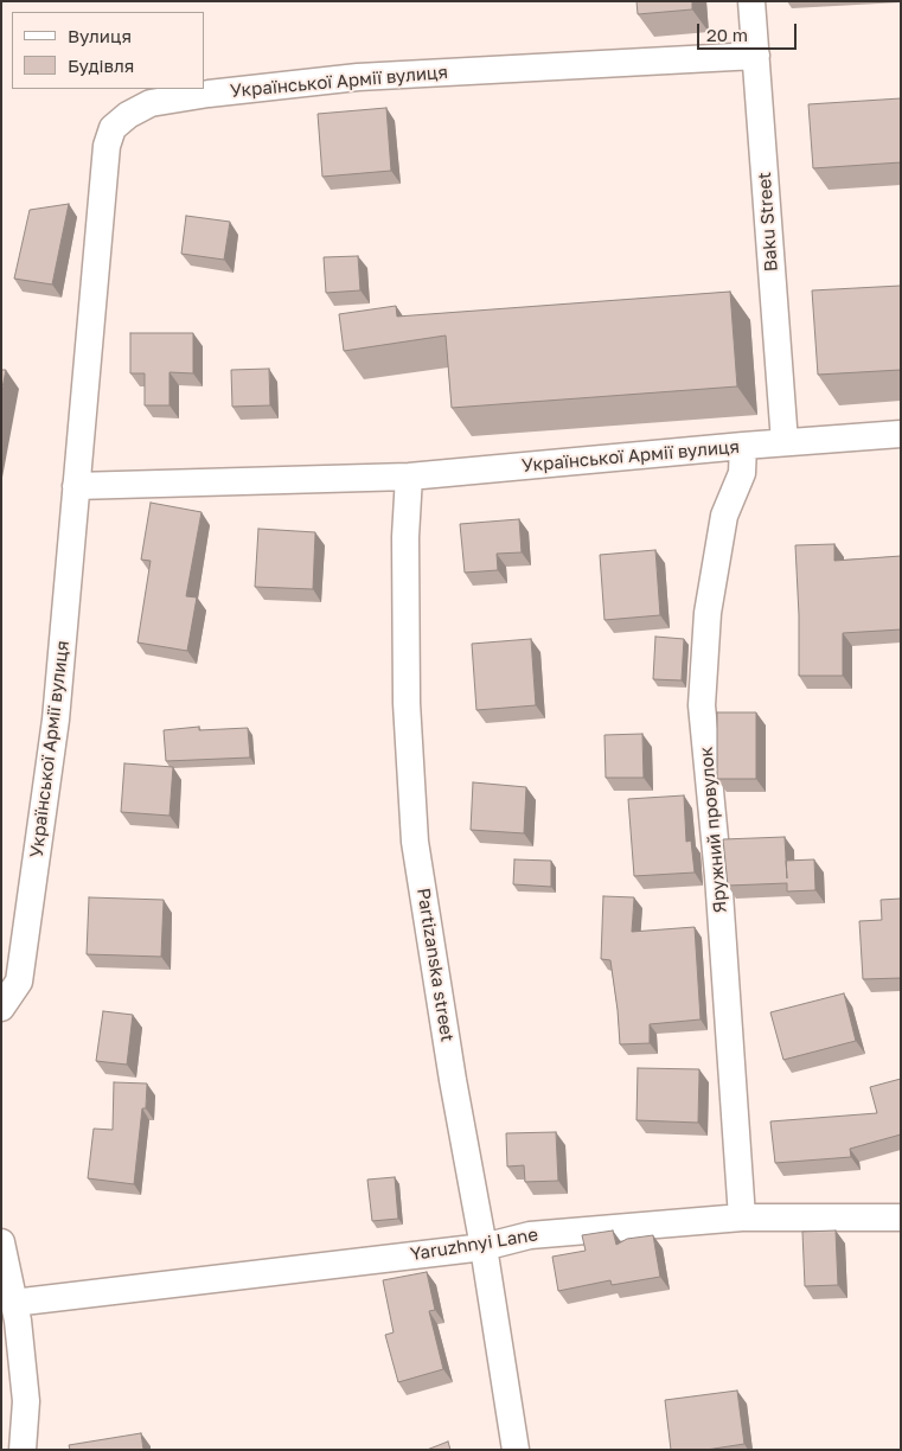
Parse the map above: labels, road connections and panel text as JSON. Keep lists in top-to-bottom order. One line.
{"streets":{"street":["Української Армії вулиця","Baku Street","Яружний провулок","Partizanska street","Yaruzhnyi Lane"]},"crossings":[["Української Армії вулиця","Baku Street"],["Української Армії вулиця","Яружний провулок"],["Української Армії вулиця","Partizanska street"],["Яружний провулок","Yaruzhnyi Lane"],["Partizanska street","Yaruzhnyi Lane"]],"legend":["Вулиця","Будівля"],"scale_bar":"20 m"}
